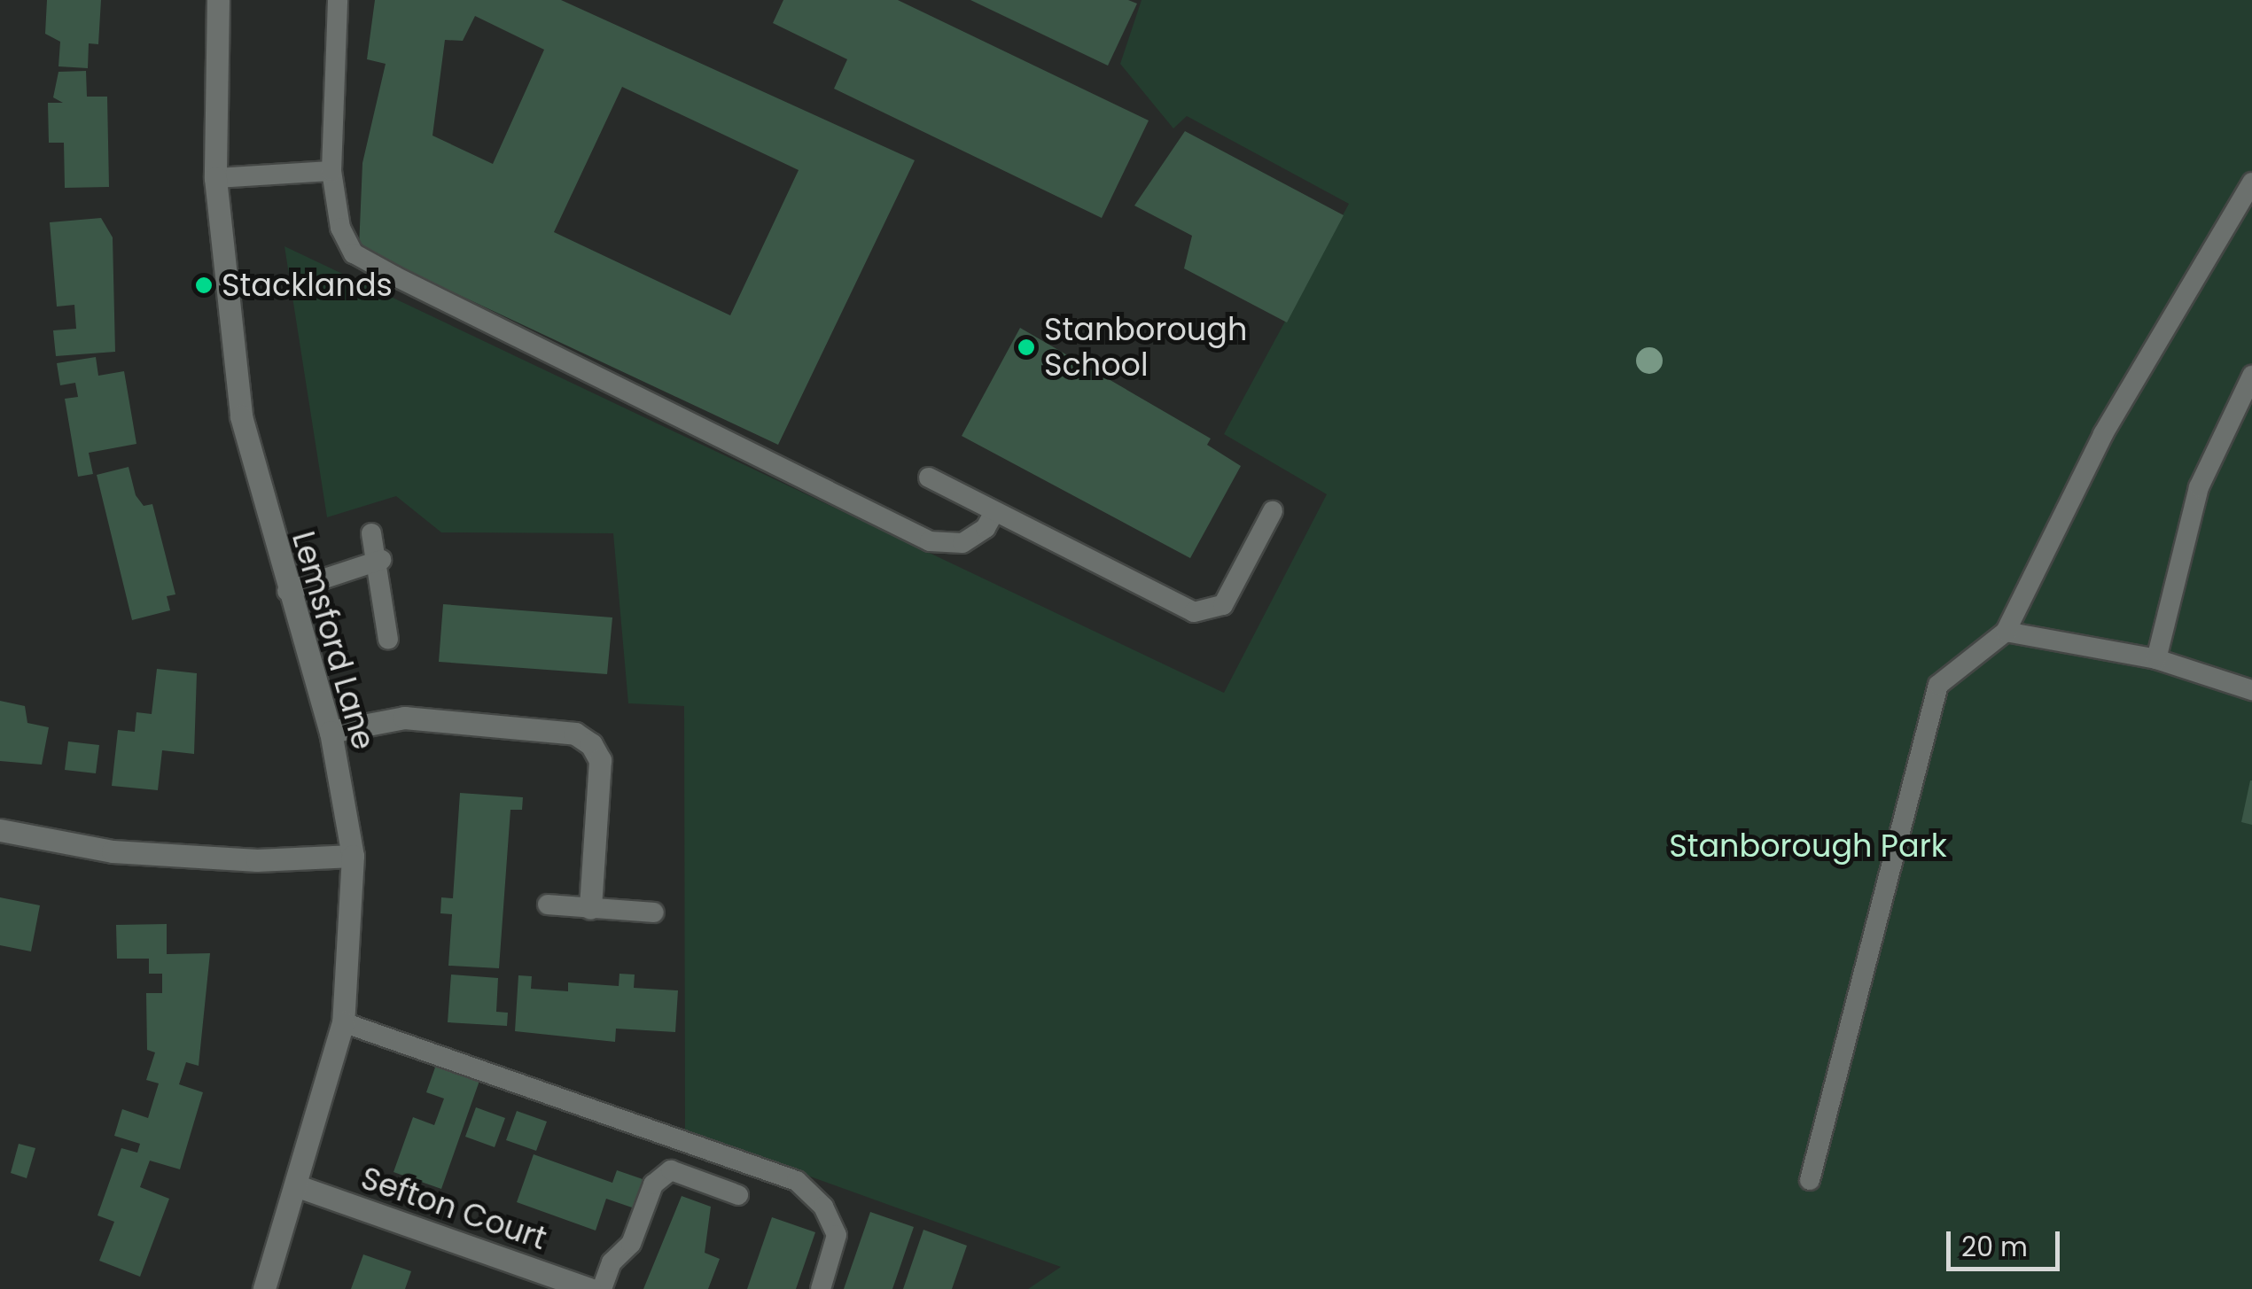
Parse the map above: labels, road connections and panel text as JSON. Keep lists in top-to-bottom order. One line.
{"streets":{"street":["Lemsford Lane","Sefton Court"]},"crossings":[["Lemsford Lane","Sefton Court"]],"parks":["Stanborough Park"],"places":["Stacklands","Stanborough School"],"scale_bar":"20 m"}
